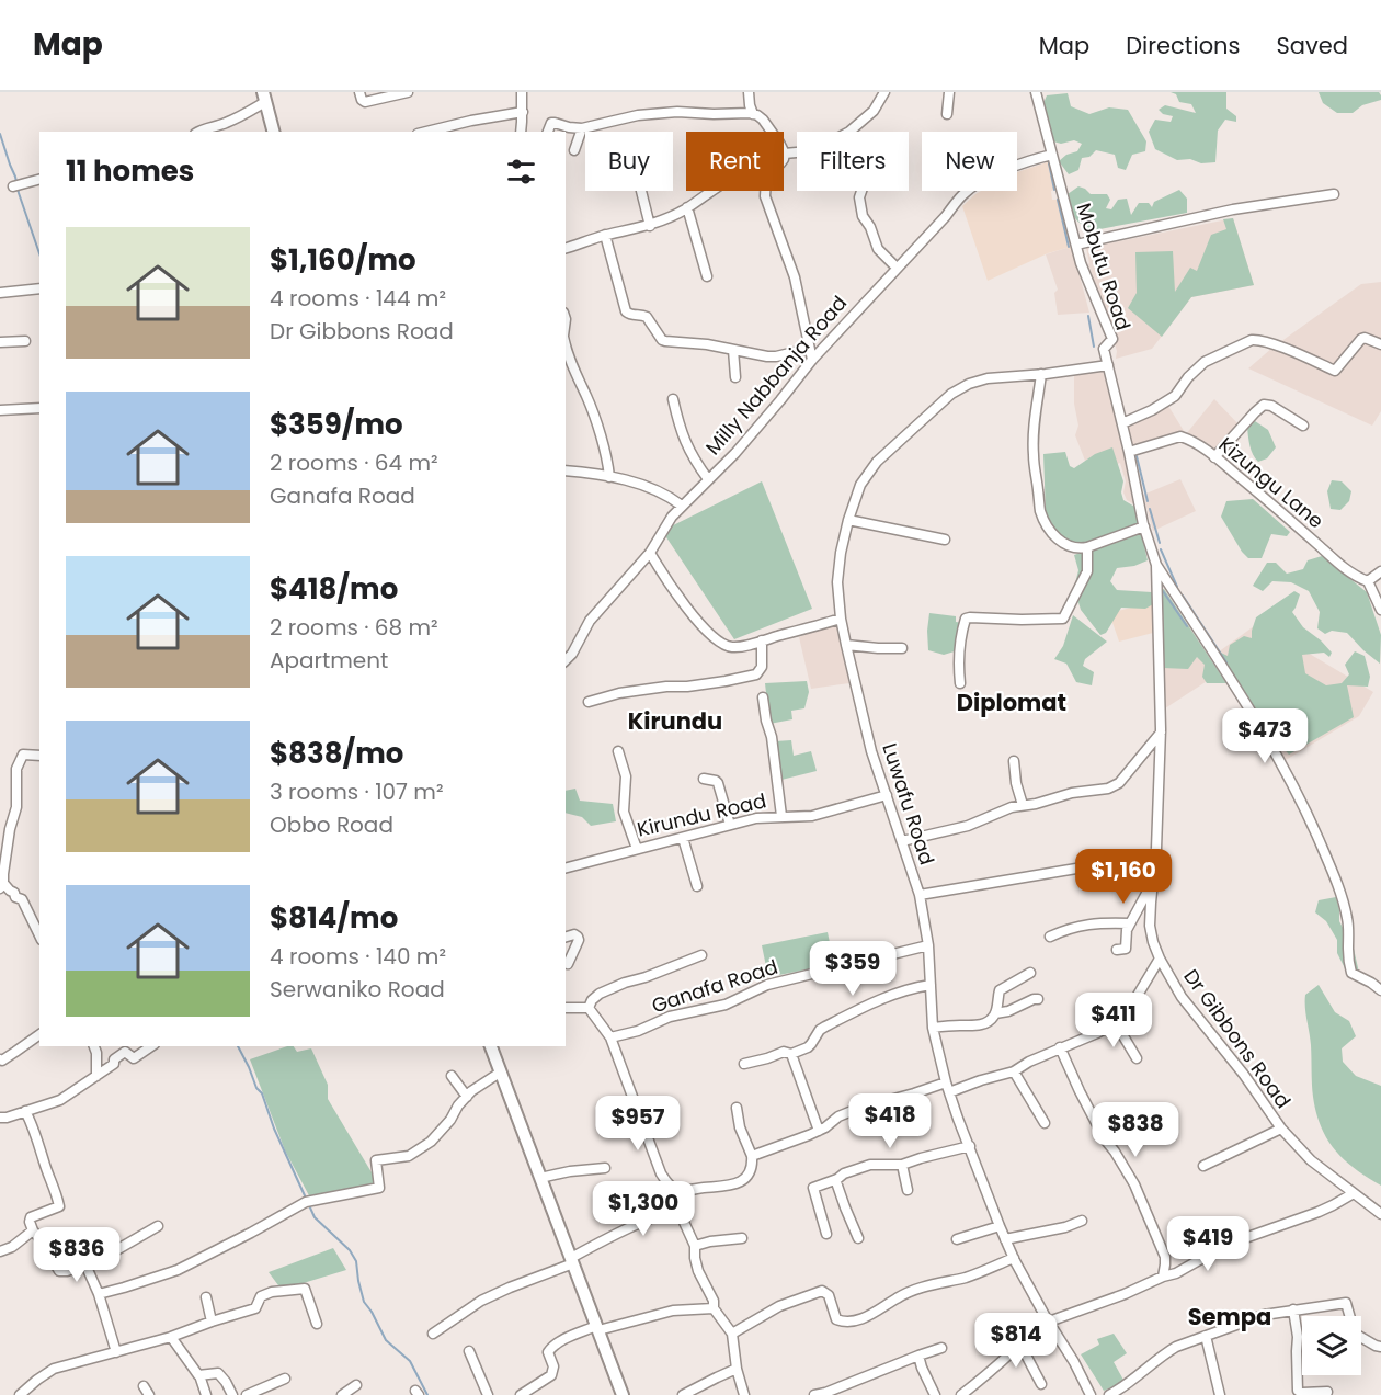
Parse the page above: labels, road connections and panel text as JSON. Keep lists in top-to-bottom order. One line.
{"streets":{"street":["Mobutu Road","Milly Nabbanja Road","Kizungu Lane","Luwafu Road","Kirundu Road","Ganafa Road","Dr Gibbons Road"]},"crossings":[["Mobutu Road","Milly Nabbanja Road"],["Mobutu Road","Kizungu Lane"],["Mobutu Road","Luwafu Road"],["Mobutu Road","Dr Gibbons Road"],["Luwafu Road","Kirundu Road"],["Luwafu Road","Ganafa Road"]],"districts":["Diplomat","Kirundu","Sempa"],"page":{"header":"Map","nav":["Map","Directions","Saved"],"chip":["Buy","Rent","Filters","New"],"heading":"11 homes","list":[{"name":"$1,160/mo","note":"4 rooms · 144 m² · Dr Gibbons Road"},{"name":"$359/mo","note":"2 rooms · 64 m² · Ganafa Road"},{"name":"$418/mo","note":"2 rooms · 68 m² · Apartment"},{"name":"$838/mo","note":"3 rooms · 107 m² · Obbo Road"},{"name":"$814/mo","note":"4 rooms · 140 m² · Serwaniko Road"}],"price":["$473","$1,160","$359","$411","$418","$957","$838","$1,300","$419","$836","$814"]}}
